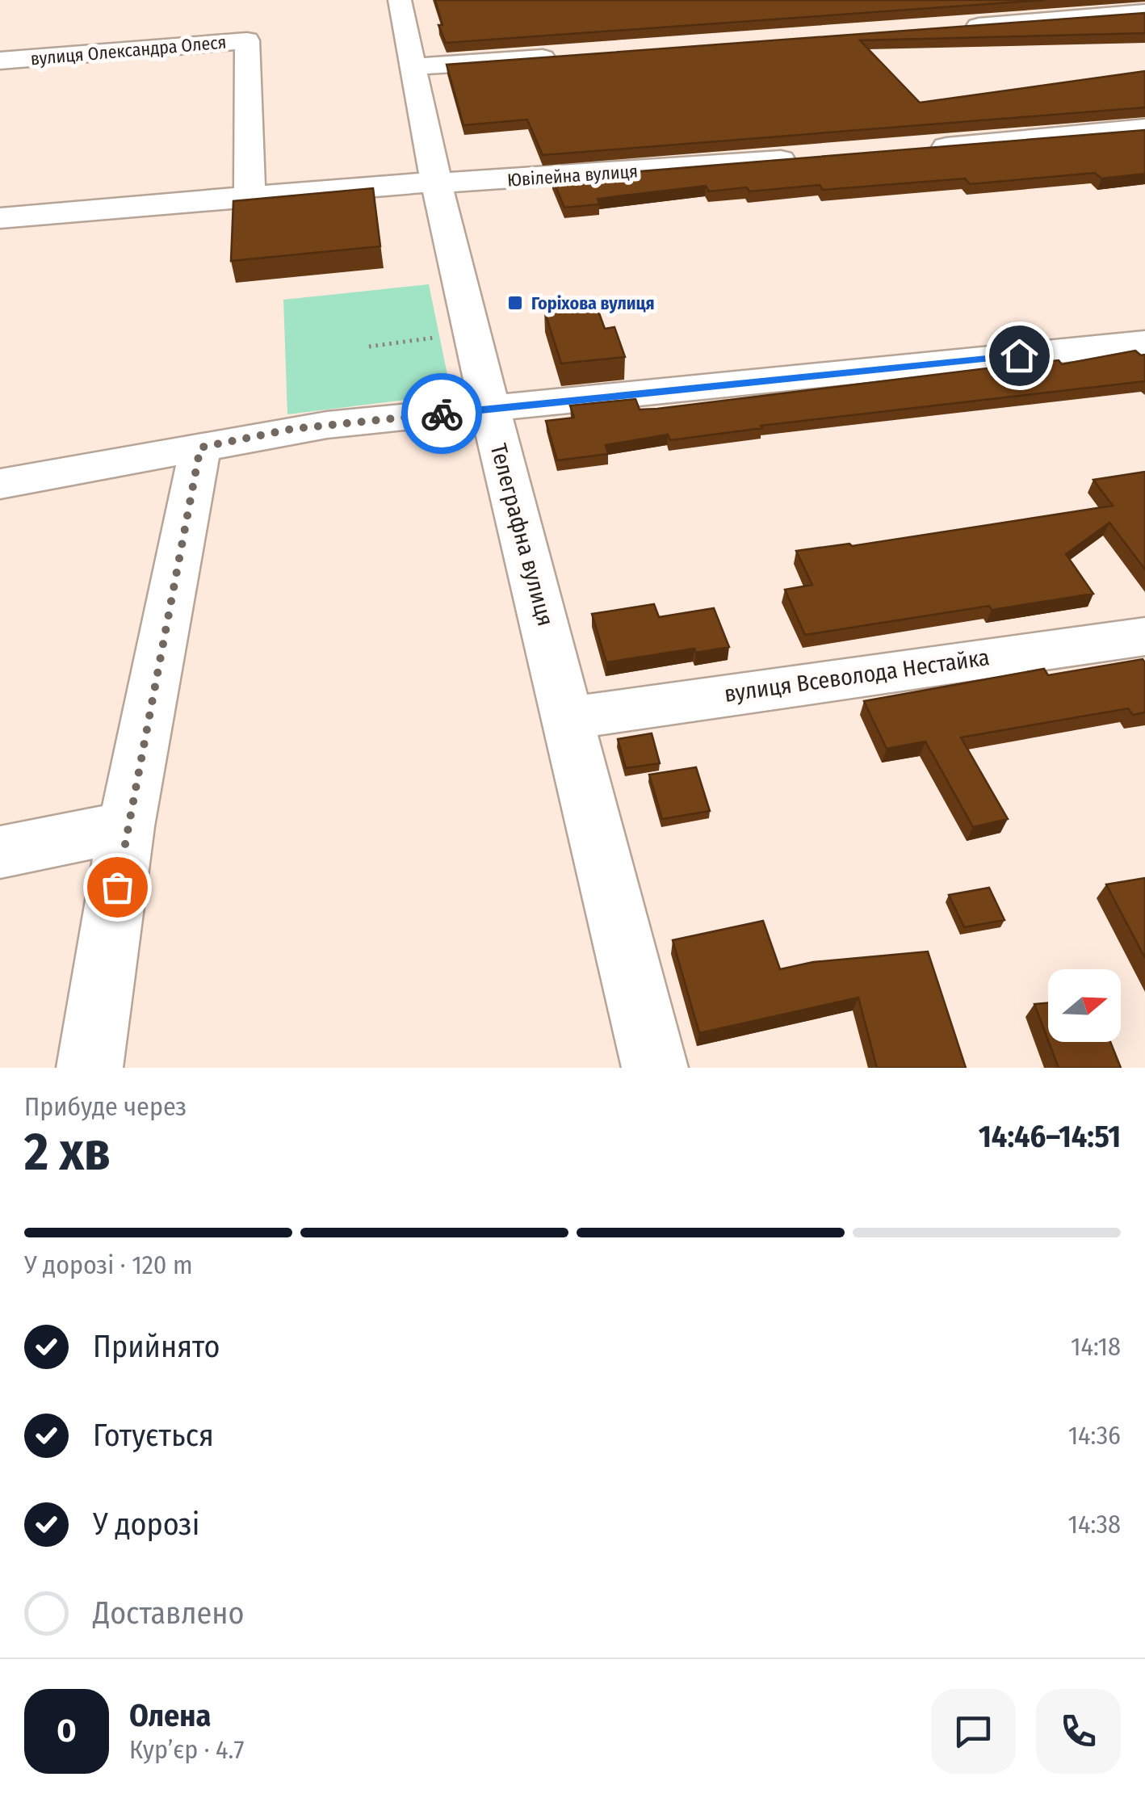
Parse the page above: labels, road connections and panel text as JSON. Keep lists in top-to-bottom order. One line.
{"streets":{"street":["вулиця Олександра Олеся","Ювілейна вулиця","Телеграфна вулиця","вулиця Всеволода Нестайка"]},"crossings":[["вулиця Олександра Олеся","Ювілейна вулиця"],["Ювілейна вулиця","Телеграфна вулиця"],["Телеграфна вулиця","вулиця Всеволода Нестайка"]],"places":{"transit":["Горіхова вулиця"]},"north":"right","page":{"heading":["2 хв","Прибуде через","14:46–14:51"],"panel":["Олена","Кур’єр · 4.7"],"bar":"У дорозі · 120 m","list":[["Прийнято","14:18"],["Готується","14:36"],["У дорозі","14:38"],"Доставлено"],"round":"О"}}
